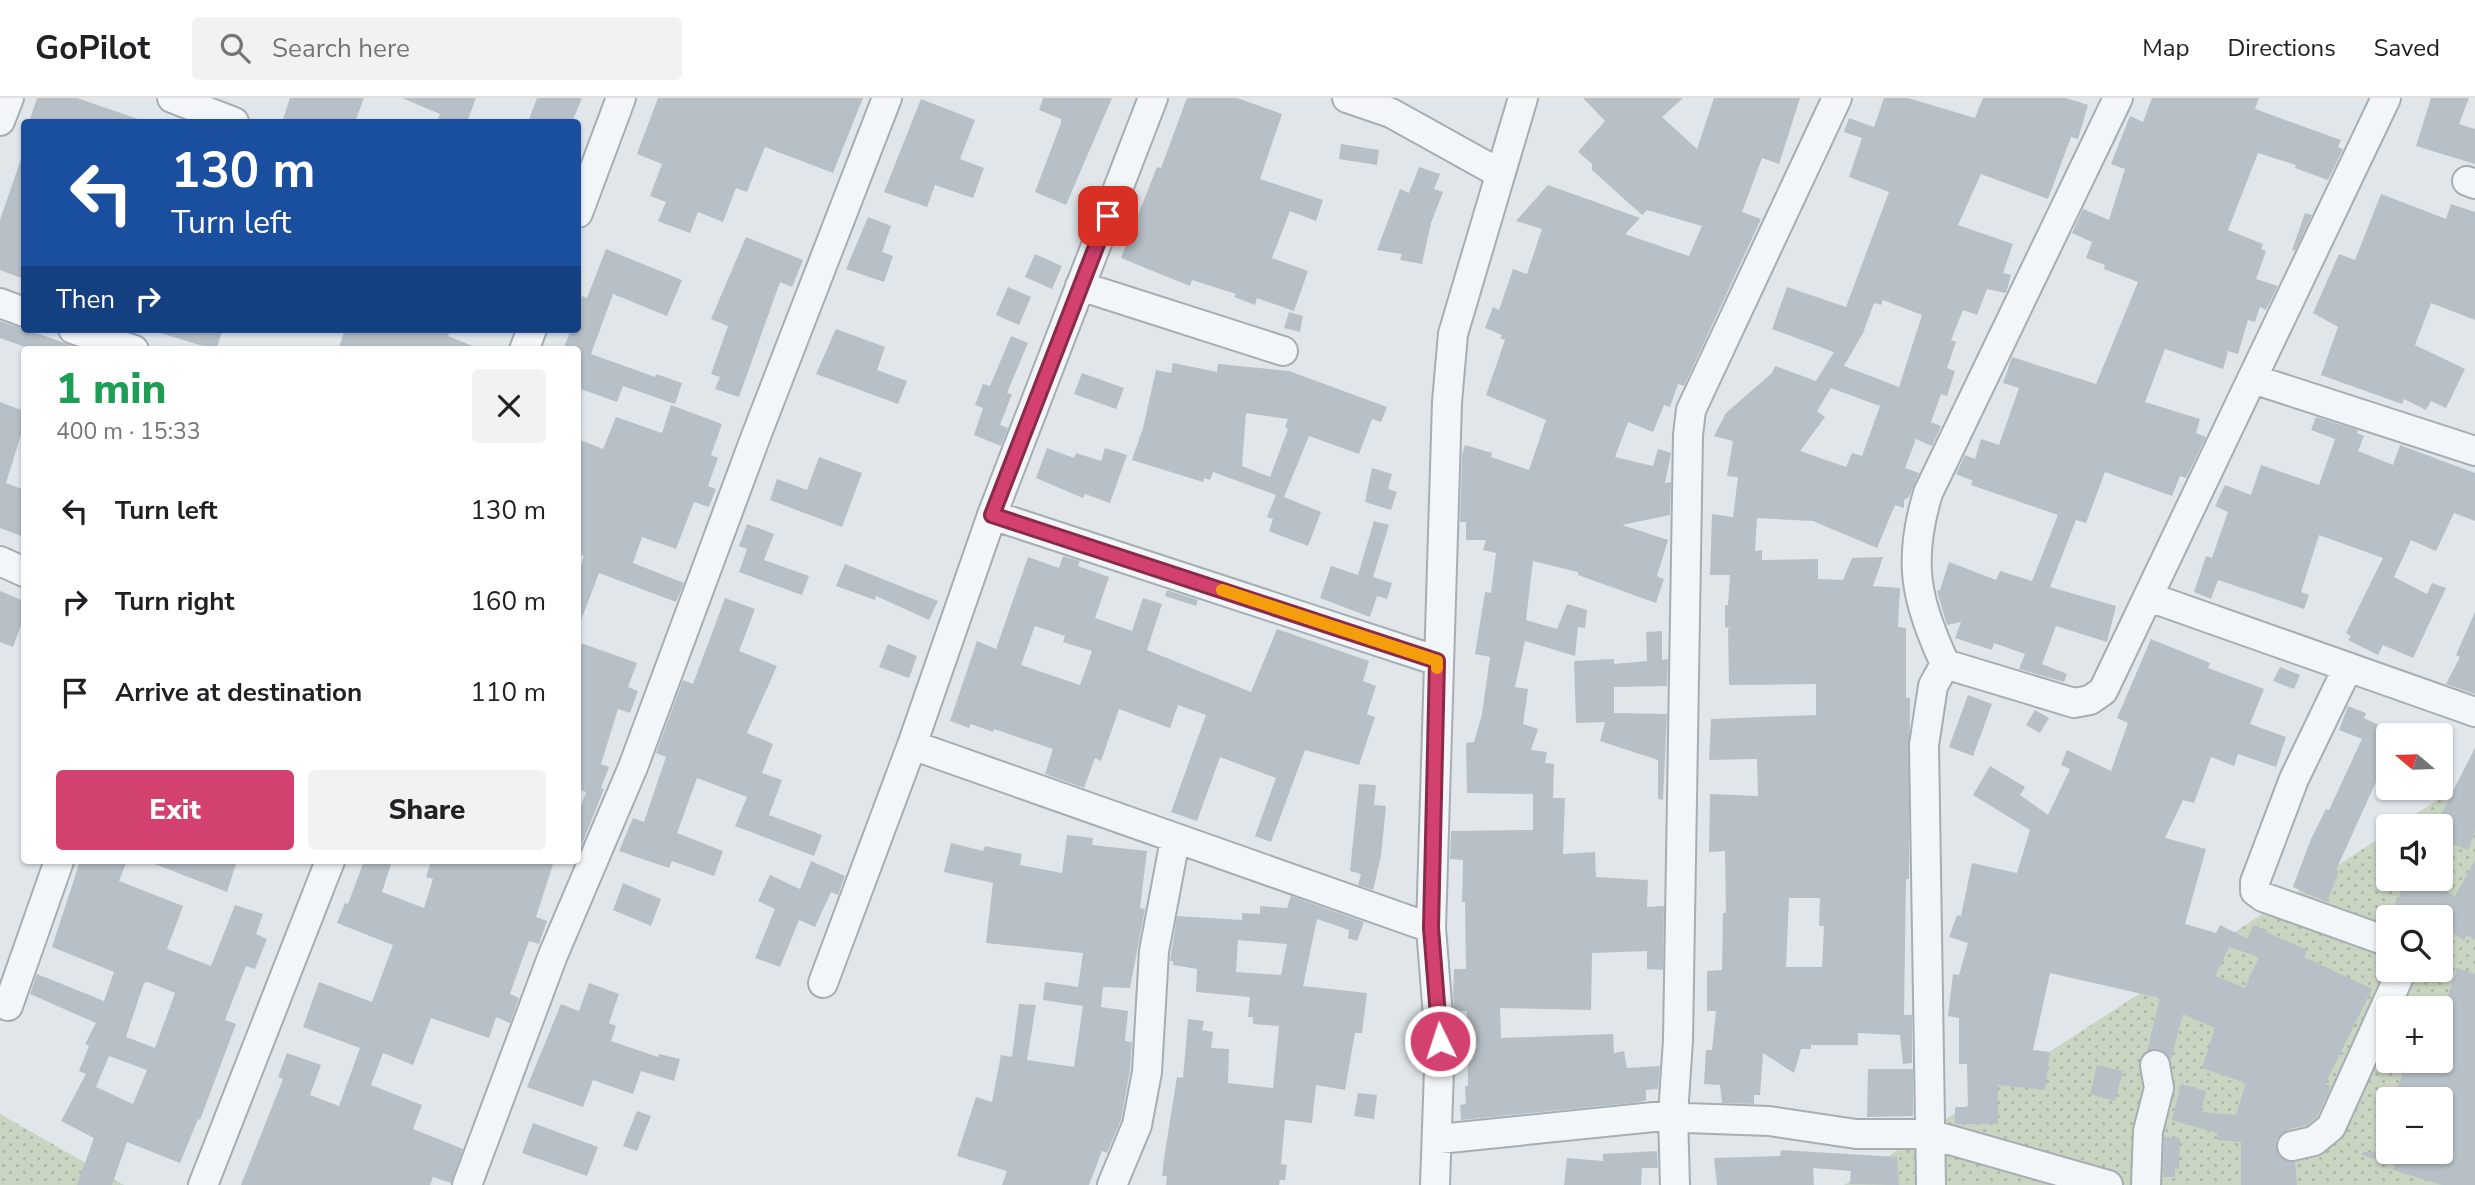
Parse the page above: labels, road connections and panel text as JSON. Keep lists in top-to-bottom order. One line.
{"north":"left","page":{"header":"GoPilot","search":"Search here","nav":["Map","Directions","Saved"],"turn":["130 m","Turn left"],"then":"Then","heading":["1 min","400 m · 15:33"],"list":[{"name":"Turn left","value":"130 m"},{"name":"Turn right","value":"160 m"},{"name":"Arrive at destination","value":"110 m"}],"map_buttons":["+","−"],"buttons":["Exit","Share"]}}
